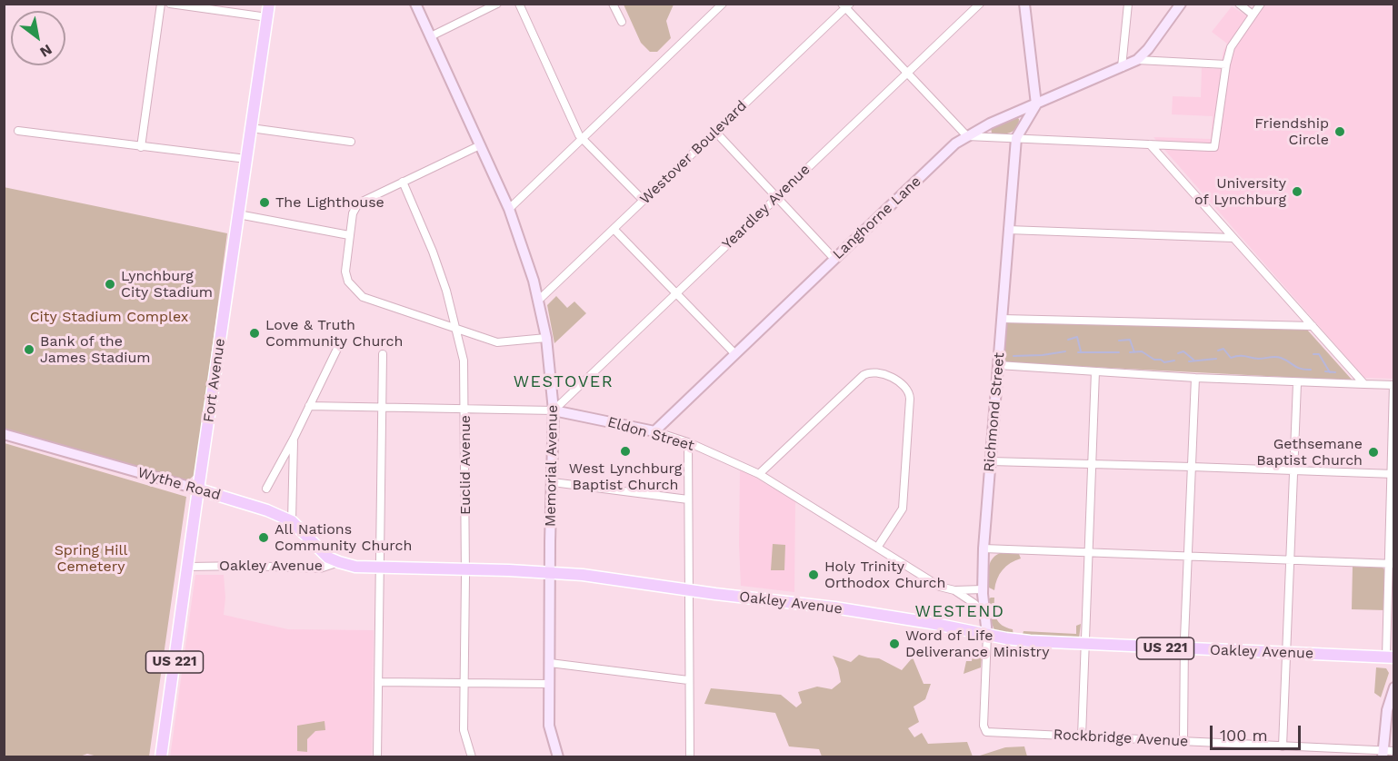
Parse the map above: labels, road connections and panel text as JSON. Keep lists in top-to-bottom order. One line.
{"streets":{"main road":["Fort Avenue","Wythe Road","Oakley Avenue","US 221"],"street":["Westover Boulevard","Yeardley Avenue","Langhorne Lane","Richmond Street","Eldon Street","Euclid Avenue","Memorial Avenue","Rockbridge Avenue"]},"crossings":[["Westover Boulevard","Memorial Avenue"],["Yeardley Avenue","Eldon Street"],["Yeardley Avenue","Memorial Avenue"],["Langhorne Lane","Richmond Street"],["Langhorne Lane","Eldon Street"],["Fort Avenue","Wythe Road"],["Fort Avenue","Oakley Avenue"],["Richmond Street","Eldon Street"],["Richmond Street","Oakley Avenue"],["Richmond Street","Rockbridge Avenue"],["Eldon Street","Euclid Avenue"],["Eldon Street","Memorial Avenue"],["Euclid Avenue","Oakley Avenue"],["Memorial Avenue","Oakley Avenue"],["Wythe Road","Oakley Avenue"]],"districts":["WESTOVER","WESTEND"],"parks":["City Stadium Complex","Spring Hill Cemetery"],"places":["Friendship Circle","University of Lynchburg","The Lighthouse","Lynchburg City Stadium","Love & Truth Community Church","Bank of the James Stadium","West Lynchburg Baptist Church","Gethsemane Baptist Church","All Nations Community Church","Holy Trinity Orthodox Church","Word of Life Deliverance Ministry"],"scale_bar":"100 m","north":"bottom right"}
